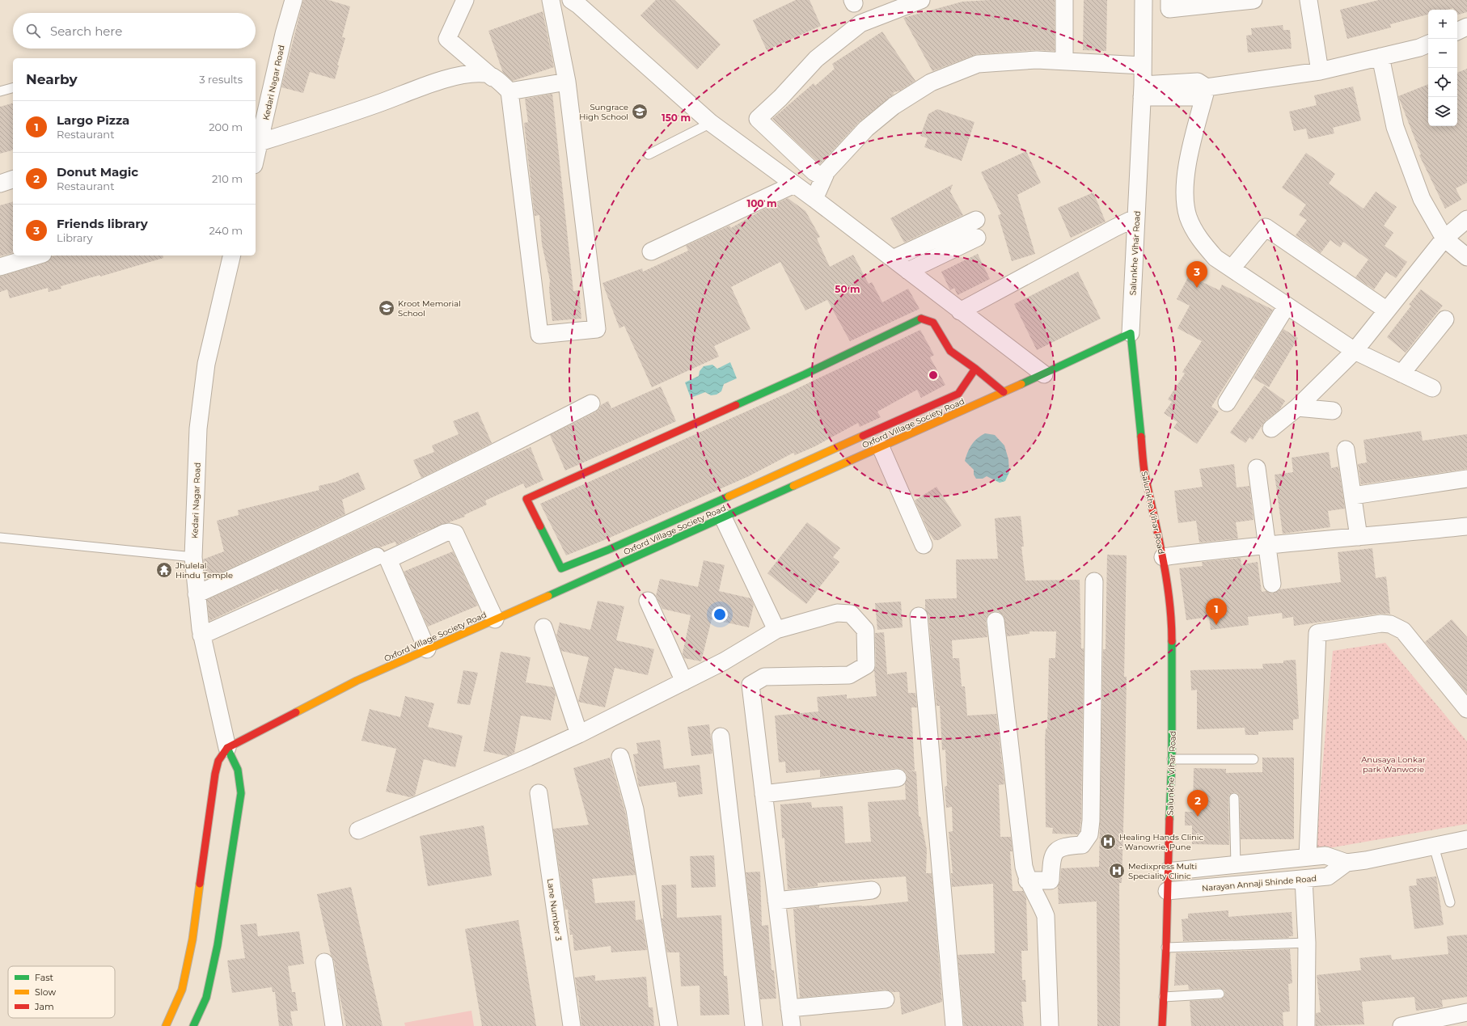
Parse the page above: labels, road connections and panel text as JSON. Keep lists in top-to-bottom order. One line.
{"streets":{"street":["Kedari Nagar Road","Salunkhe Vihar Road","Oxford Village Society Road","Narayan Annaji Shinde Road","Lane Number 3"]},"crossings":[["Kedari Nagar Road","Oxford Village Society Road"],["Salunkhe Vihar Road","Oxford Village Society Road"],["Salunkhe Vihar Road","Narayan Annaji Shinde Road"]],"parks":["Anusaya Lonkar park Wanworie"],"places":{"school or university":["Sungrace High School","Kroot Memorial School"],"temple":["Jhulelal Hindu Temple"],"hospital":["Healing Hands Clinic - Wanowrie, Pune","Medixpress Multi Speciality Clinic"]},"legend":["Fast","Slow","Jam"],"page":{"map_buttons":["+","−"],"search":"Search here","heading":["Nearby","3 results"],"list":[{"mark":"1","name":"Largo Pizza","note":"Restaurant","value":"200 m"},{"mark":"2","name":"Donut Magic","note":"Restaurant","value":"210 m"},{"mark":"3","name":"Friends library","note":"Library","value":"240 m"}],"pins":["3","1","2"]},"rings":["150 m","100 m","50 m"]}
